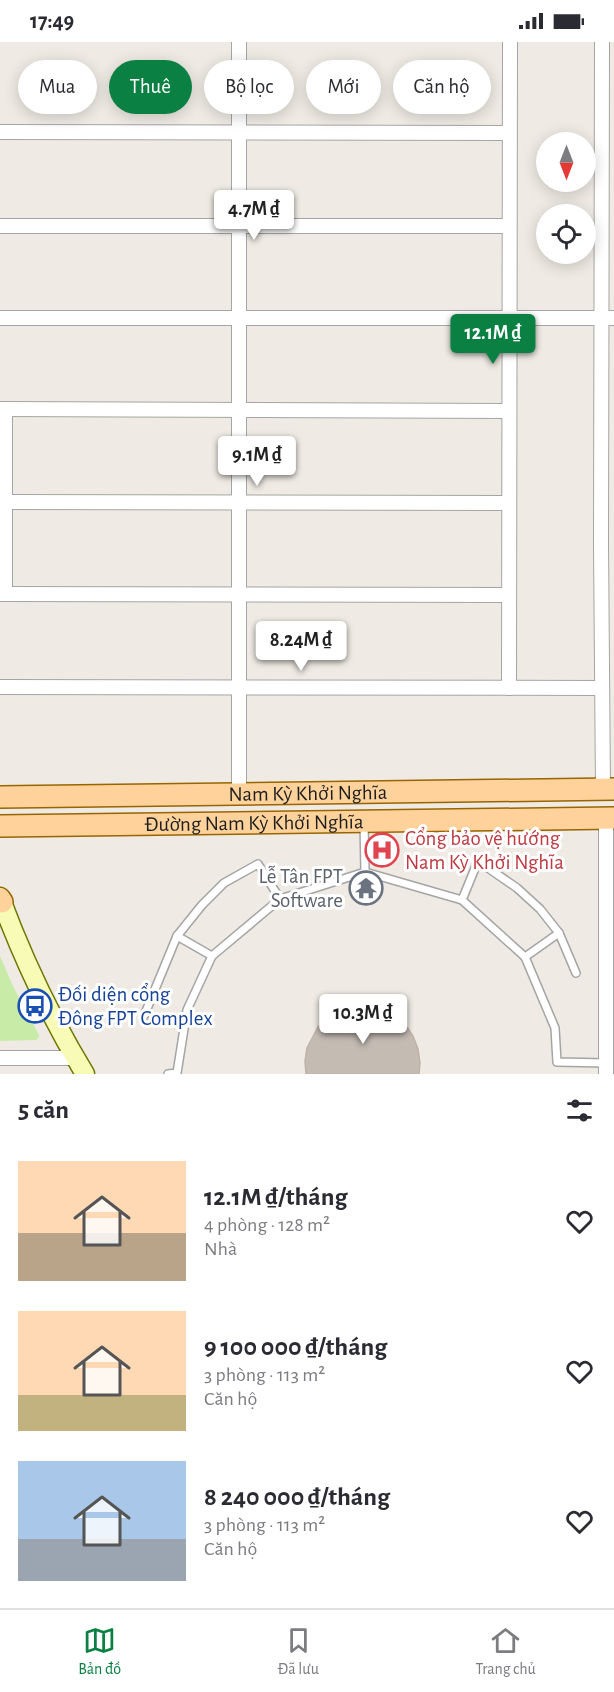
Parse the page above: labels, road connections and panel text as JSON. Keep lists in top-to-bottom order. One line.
{"streets":{"main road":["Nam Kỳ Khởi Nghĩa","Đường Nam Kỳ Khởi Nghĩa"]},"places":{"hospital":["Cổng bảo vệ hướng Nam Kỳ Khởi Nghĩa"],"temple":["Lễ Tân FPT Software"],"bus stop":["Đối diện cổng Đông FPT Complex"]},"north":"bottom","page":{"status":"17:49","chip":["Mua","Thuê","Bộ lọc","Mới","Căn hộ"],"price":["4.7M ₫","12.1M ₫","9.1M ₫","8.24M ₫","10.3M ₫"],"heading":"5 căn","list":[{"name":"12.1M ₫/tháng","note":"4 phòng · 128 m² · Nhà"},{"name":"9 100 000 ₫/tháng","note":"3 phòng · 113 m² · Căn hộ"},{"name":"8 240 000 ₫/tháng","note":"3 phòng · 113 m² · Căn hộ"}],"tabs":["Bản đồ","Đã lưu","Trang chủ"]}}
